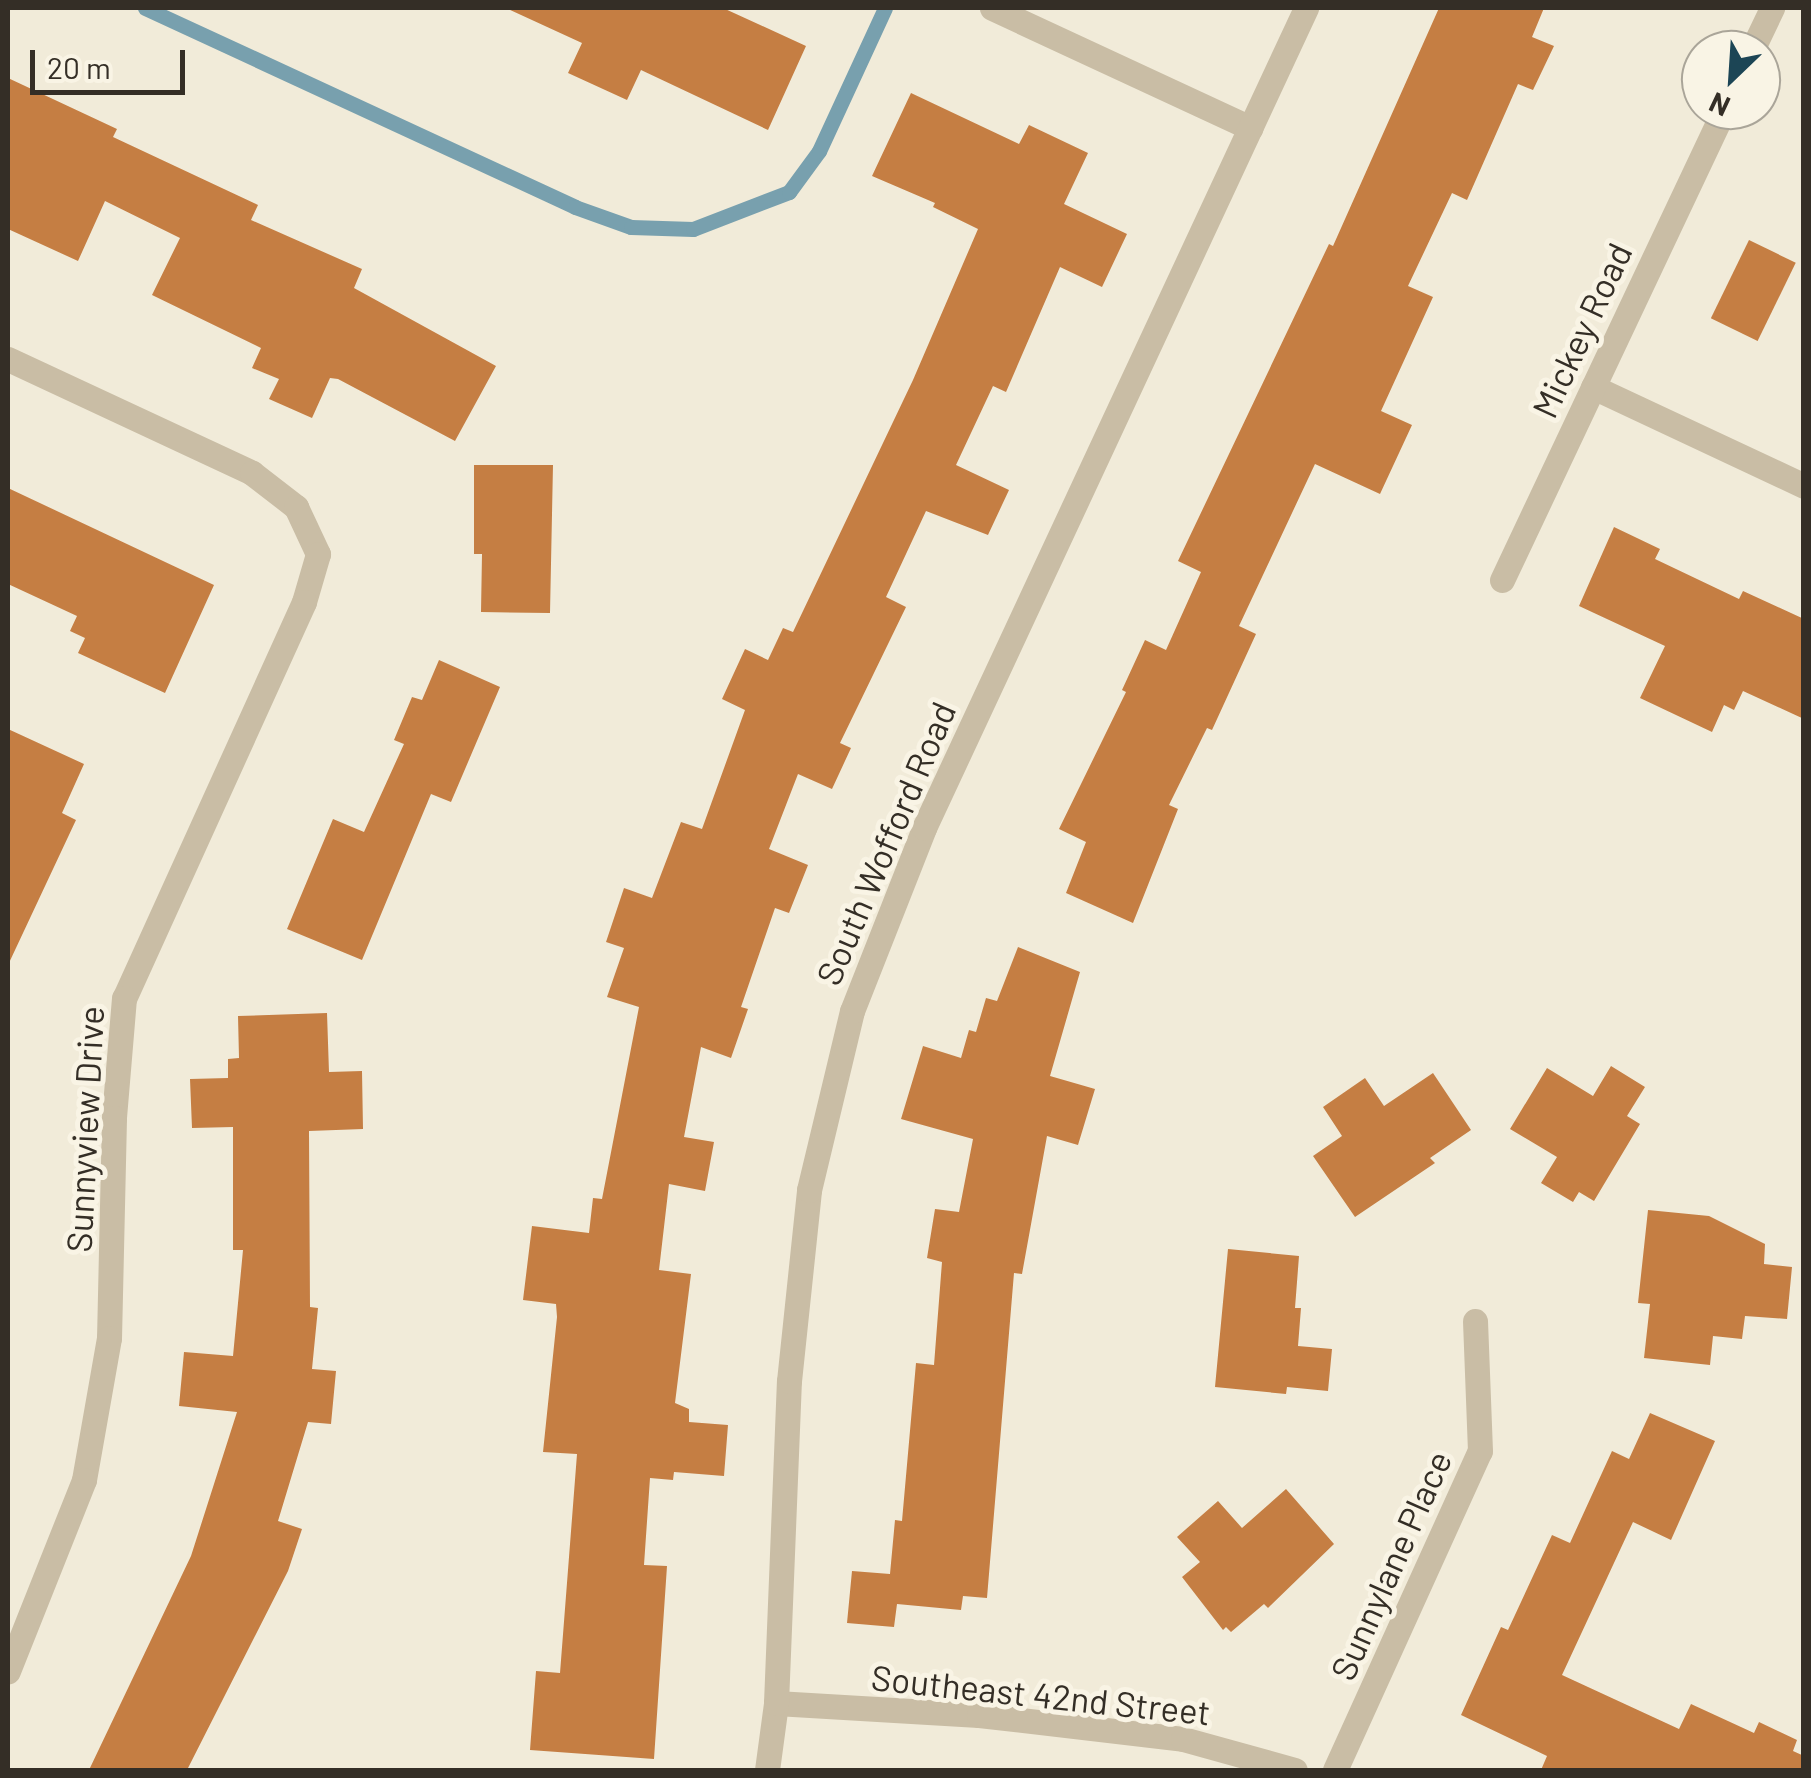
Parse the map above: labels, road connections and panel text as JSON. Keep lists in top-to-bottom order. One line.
{"streets":{"street":["Mickey Road","South Wofford Road","Sunnyview Drive","Sunnylane Place","Southeast 42nd Street"]},"crossings":[["South Wofford Road","Southeast 42nd Street"]],"scale_bar":"20 m","north":"bottom left"}
